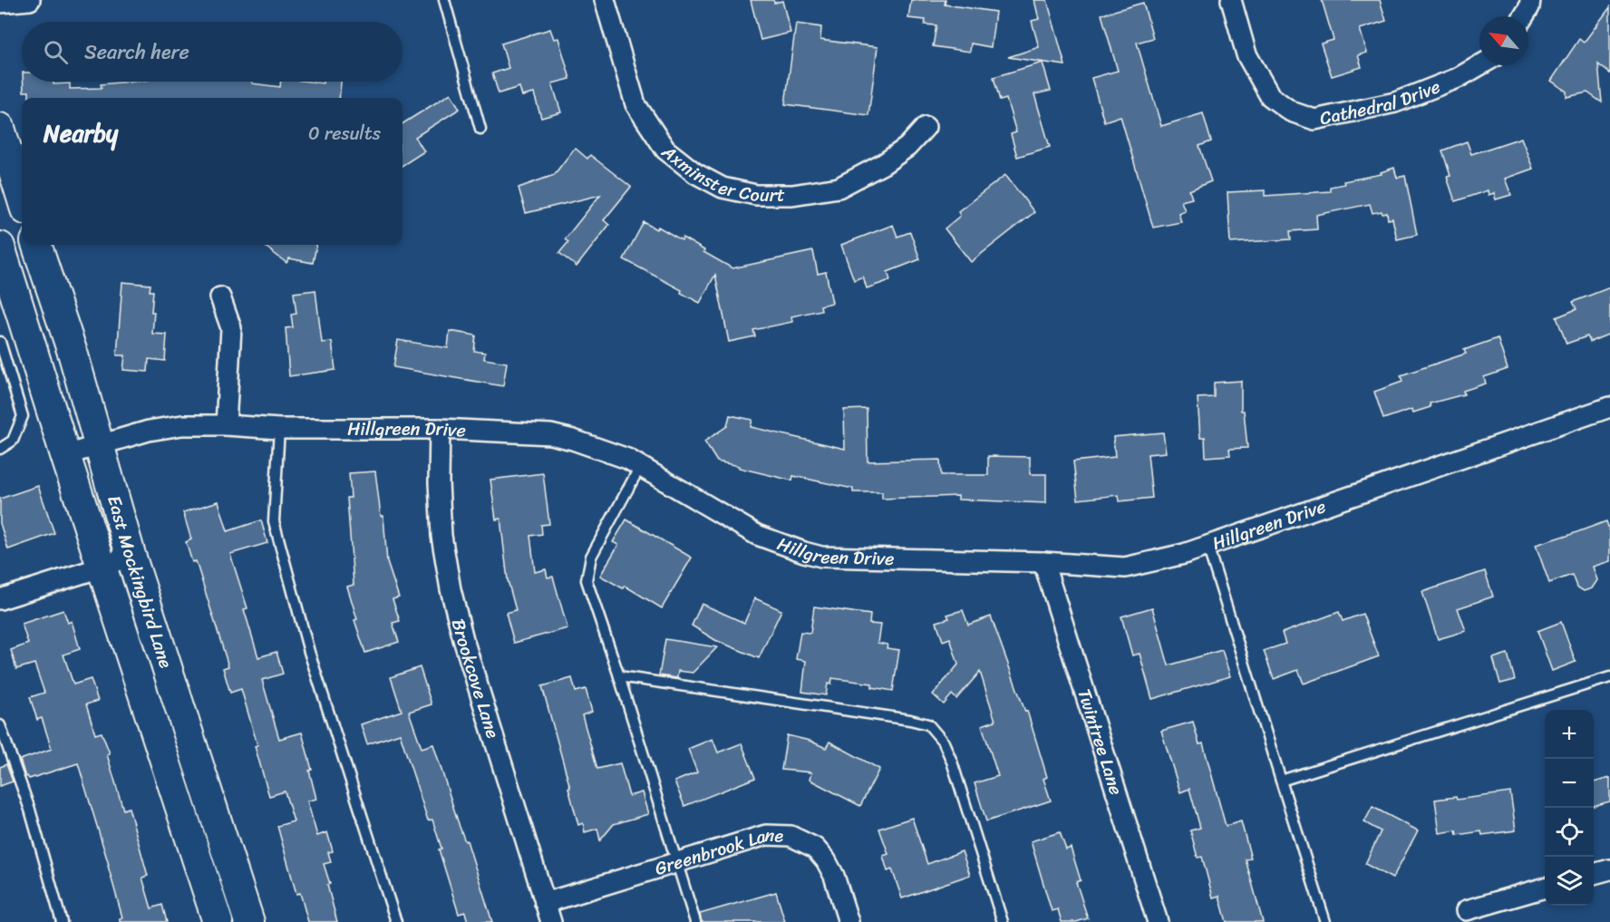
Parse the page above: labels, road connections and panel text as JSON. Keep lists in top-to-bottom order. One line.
{"streets":{"main road":["East Mockingbird Lane"],"street":["Cathedral Drive","Axminster Court","Hillgreen Drive","Brookcove Lane","Twintree Lane","Greenbrook Lane"]},"crossings":[["Hillgreen Drive","East Mockingbird Lane"],["Hillgreen Drive","Brookcove Lane"],["Hillgreen Drive","Twintree Lane"],["Brookcove Lane","Greenbrook Lane"]],"north":"top left","page":{"search":"Search here","heading":["Nearby","0 results"],"map_buttons":["+","−"]}}
